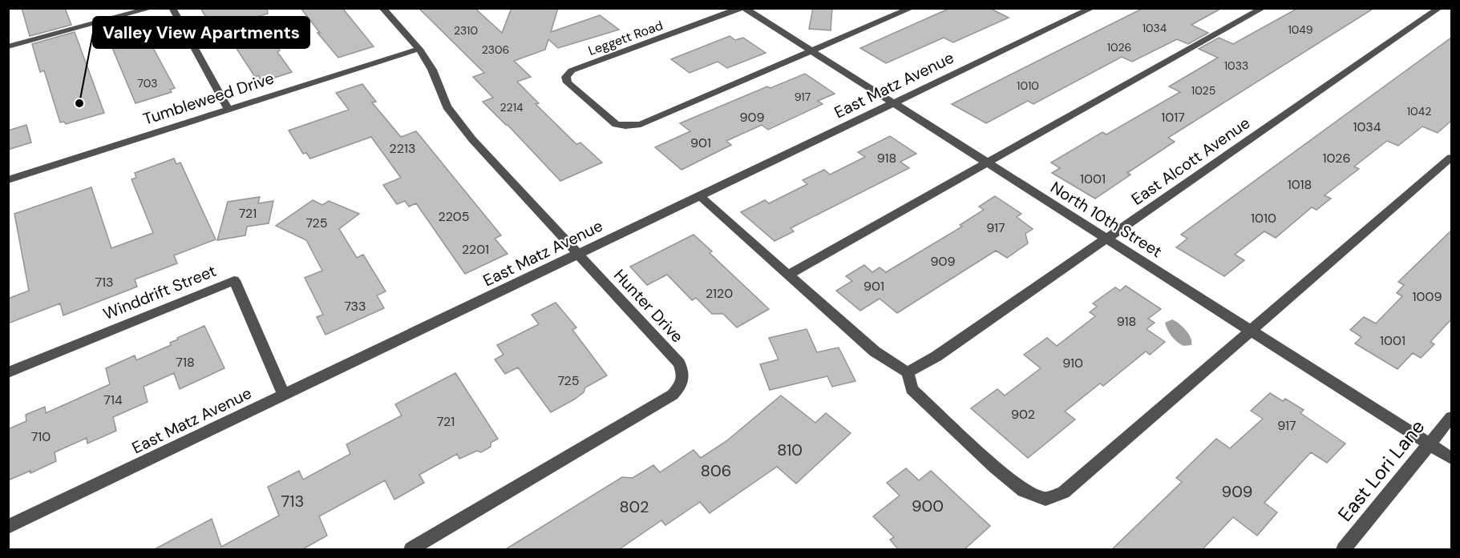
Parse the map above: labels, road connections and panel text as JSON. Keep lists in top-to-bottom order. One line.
{"streets":{"street":["Leggett Road","East Matz Avenue","Tumbleweed Drive","East Alcott Avenue","North 10th Street","Winddrift Street","Hunter Drive","East Lori Lane"]},"crossings":[["Leggett Road","North 10th Street"],["East Matz Avenue","North 10th Street"],["East Matz Avenue","Winddrift Street"],["East Matz Avenue","Hunter Drive"],["Tumbleweed Drive","Hunter Drive"],["East Alcott Avenue","North 10th Street"],["North 10th Street","East Lori Lane"]],"places":["Valley View Apartments"],"house_numbers":["1034","1049","2310","1026","2306","1033","703","1010","1025","917","2214","1042","909","1017","1034","901","2213","918","1026","1001","1018","721","2205","1010","725","917","2201","909","713","901","2120","1009","733","918","1001","718","910","725","714","902","721","917","710","810","806","909","713","900","802"]}
